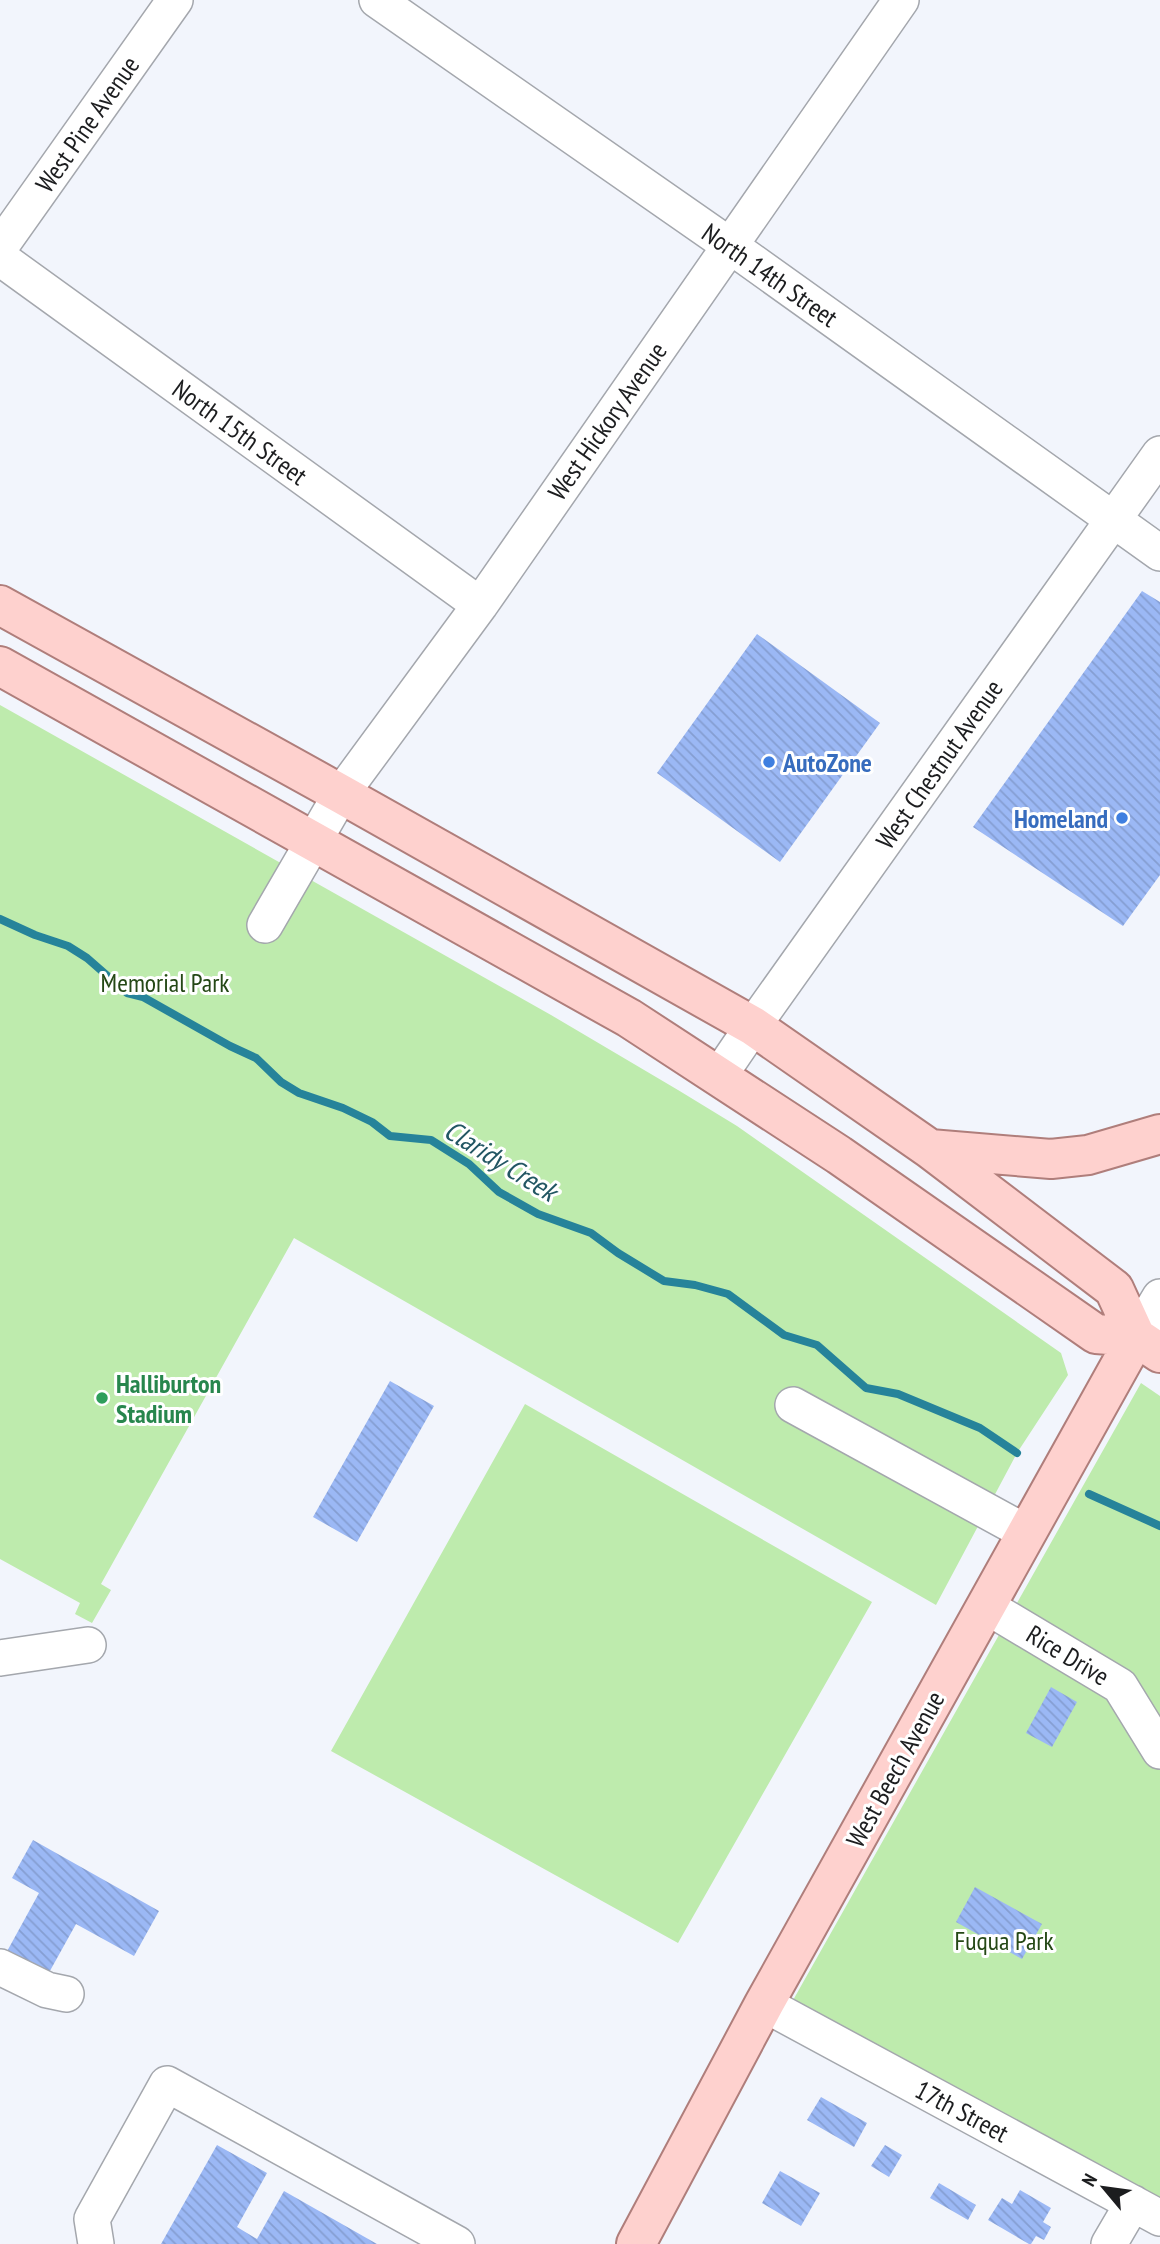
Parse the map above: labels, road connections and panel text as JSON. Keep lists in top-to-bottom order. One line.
{"streets":{"main road":["West Beech Avenue"],"street":["West Pine Avenue","North 14th Street","West Hickory Avenue","North 15th Street","West Chestnut Avenue","Rice Drive","17th Street"]},"crossings":[["North 14th Street","West Hickory Avenue"],["North 14th Street","West Chestnut Avenue"],["West Hickory Avenue","North 15th Street"],["Rice Drive","West Beech Avenue"],["West Beech Avenue","17th Street"]],"water":["Claridy Creek"],"parks":["Memorial Park","Fuqua Park"],"places":["AutoZone","Homeland","Halliburton Stadium"],"north":"top left"}
